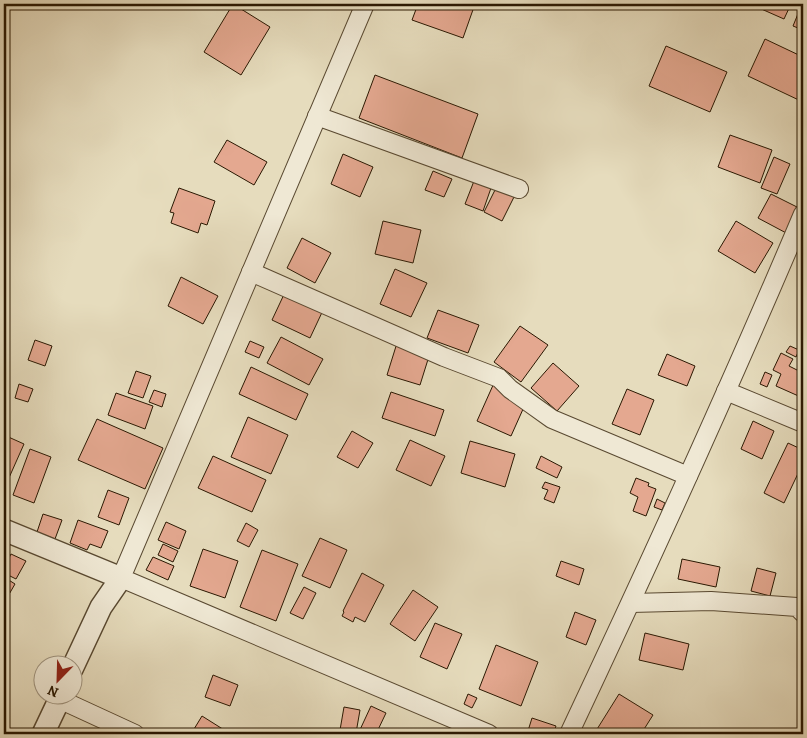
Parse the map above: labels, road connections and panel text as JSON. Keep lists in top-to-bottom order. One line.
{"north":"bottom left"}
